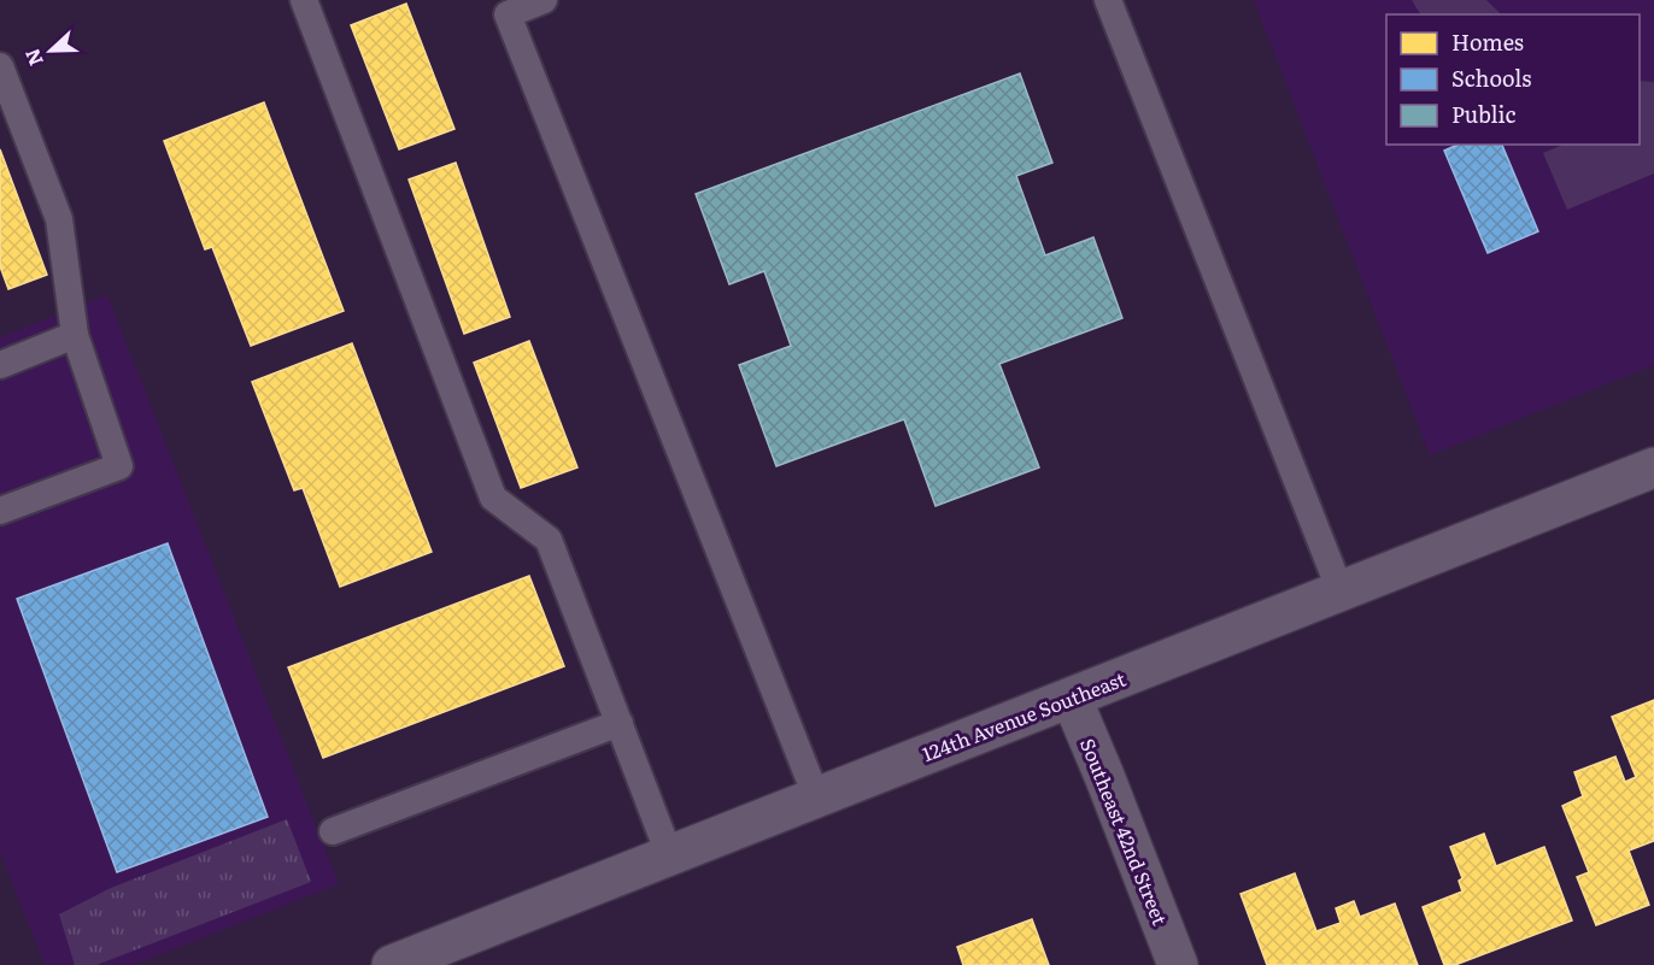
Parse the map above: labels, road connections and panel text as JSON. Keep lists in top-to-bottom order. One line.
{"streets":{"street":["124th Avenue Southeast","Southeast 42nd Street"]},"crossings":[["124th Avenue Southeast","Southeast 42nd Street"]],"legend":["Homes","Schools","Public"],"north":"left"}
